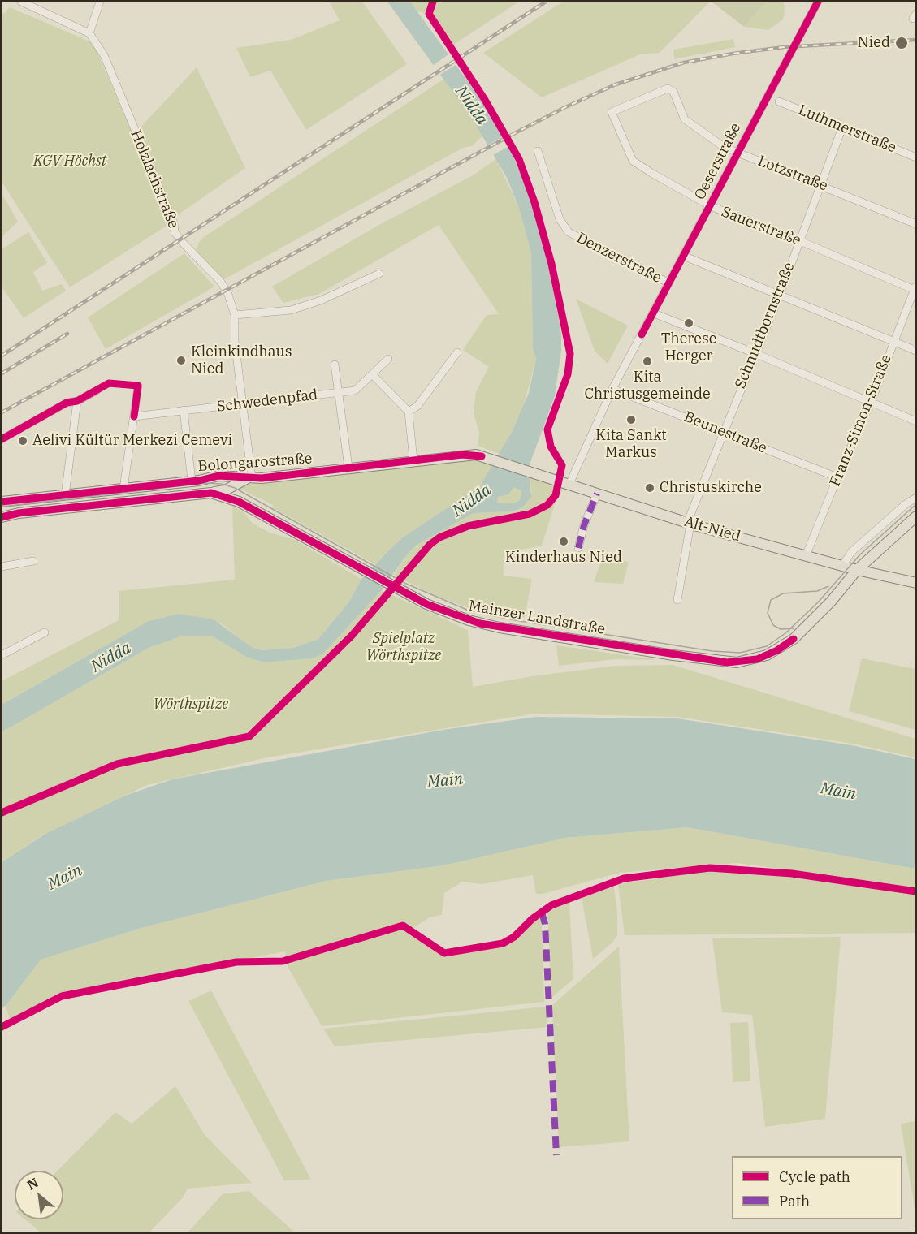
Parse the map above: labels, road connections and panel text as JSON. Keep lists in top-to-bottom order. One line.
{"streets":{"main road":["Bolongarostraße","Alt-Nied","Mainzer Landstraße"],"street":["Luthmerstraße","Oeserstraße","Lotzstraße","Holzlachstraße","Sauerstraße","Denzerstraße","Schmidtbornstraße","Schwedenpfad","Franz-Simon-Straße","Beunestraße"]},"crossings":[["Luthmerstraße","Schmidtbornstraße"],["Oeserstraße","Lotzstraße"],["Oeserstraße","Sauerstraße"],["Oeserstraße","Denzerstraße"],["Oeserstraße","Beunestraße"],["Oeserstraße","Bolongarostraße"],["Oeserstraße","Alt-Nied"],["Lotzstraße","Sauerstraße"],["Lotzstraße","Schmidtbornstraße"],["Holzlachstraße","Schwedenpfad"],["Holzlachstraße","Bolongarostraße"],["Sauerstraße","Schmidtbornstraße"],["Sauerstraße","Franz-Simon-Straße"],["Schmidtbornstraße","Beunestraße"],["Schmidtbornstraße","Alt-Nied"],["Franz-Simon-Straße","Beunestraße"],["Franz-Simon-Straße","Alt-Nied"],["Bolongarostraße","Alt-Nied"],["Bolongarostraße","Mainzer Landstraße"],["Alt-Nied","Mainzer Landstraße"]],"water":["Nidda","Main"],"parks":["KGV Höchst","Spielplatz Wörthspitze","Wörthspitze"],"places":["Nied","Therese Herger","Kleinkindhaus Nied","Kita Christusgemeinde","Kita Sankt Markus","Aelivi Kültür Merkezi Cemevi","Christuskirche","Kinderhaus Nied"],"legend":["Cycle path","Path"],"north":"top left"}
